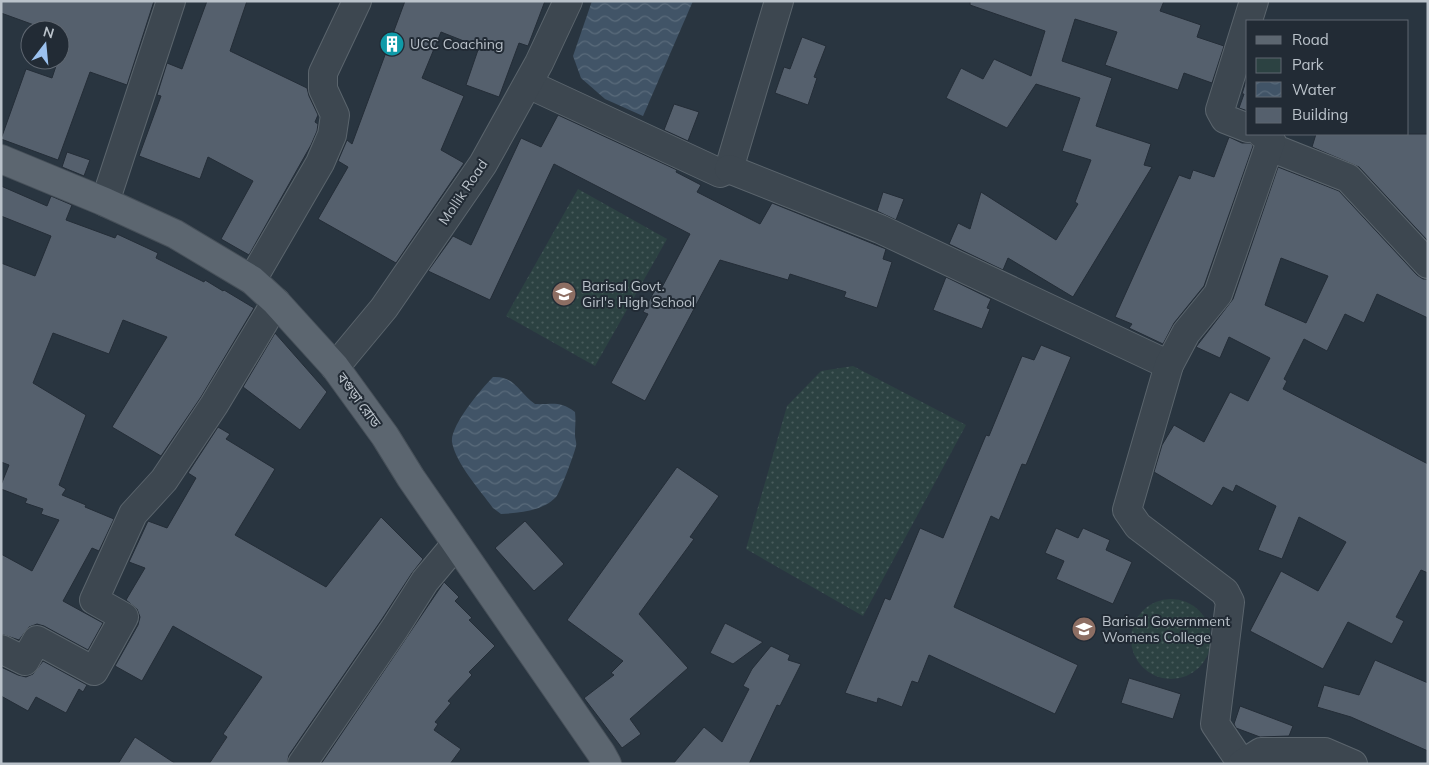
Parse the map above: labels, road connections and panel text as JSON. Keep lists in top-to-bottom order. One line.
{"streets":{"main road":["বগুড়া রোড"],"street":["Mollik Road"]},"crossings":[["Mollik Road","বগুড়া রোড"]],"places":{"building":["UCC Coaching"],"school or university":["Barisal Govt. Girl's High School","Barisal Government Womens College"]},"legend":["Road","Park","Water","Building"],"north":"top"}
